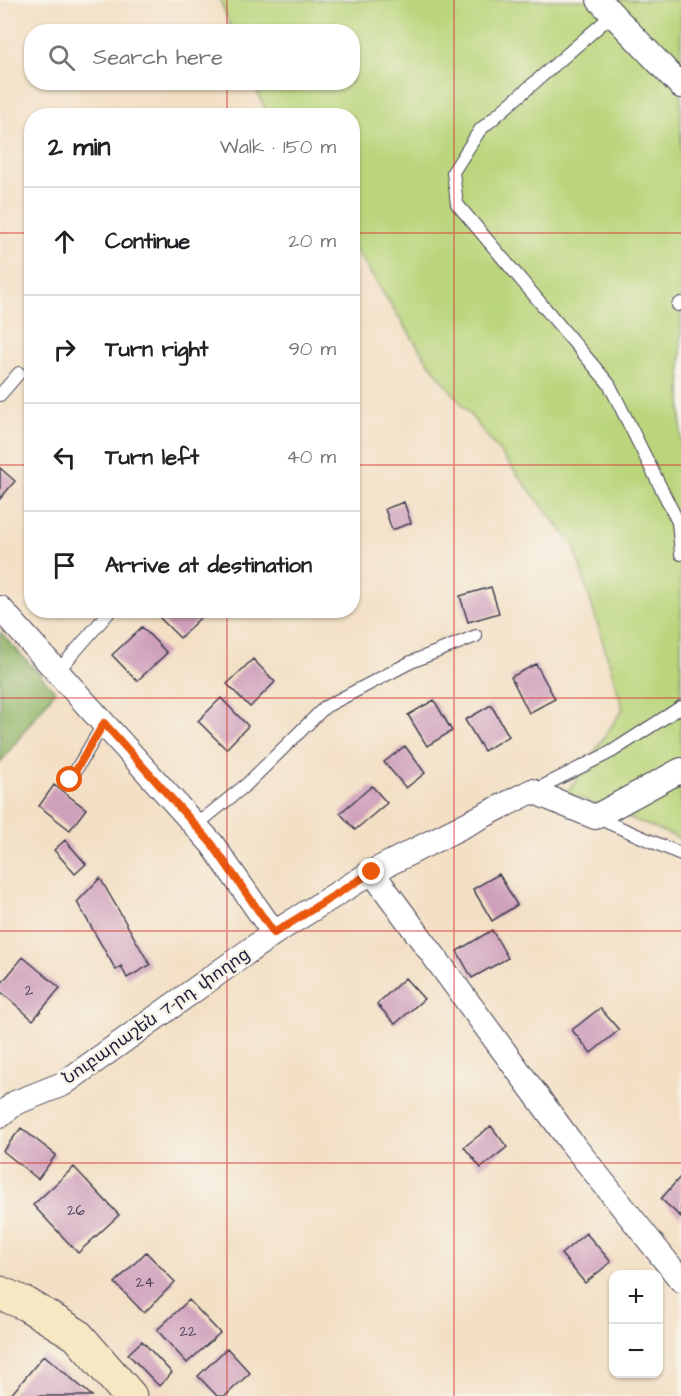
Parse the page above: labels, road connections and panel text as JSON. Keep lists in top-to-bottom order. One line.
{"streets":{"street":["Նուբարաշեն 7-րդ փողոց"]},"house_numbers":["2","26","24","22"],"page":{"search":"Search here","heading":["2 min","Walk · 150 m"],"list":[["Continue","20 m"],["Turn right","90 m"],["Turn left","40 m"],"Arrive at destination"],"map_buttons":["+","−"]}}
